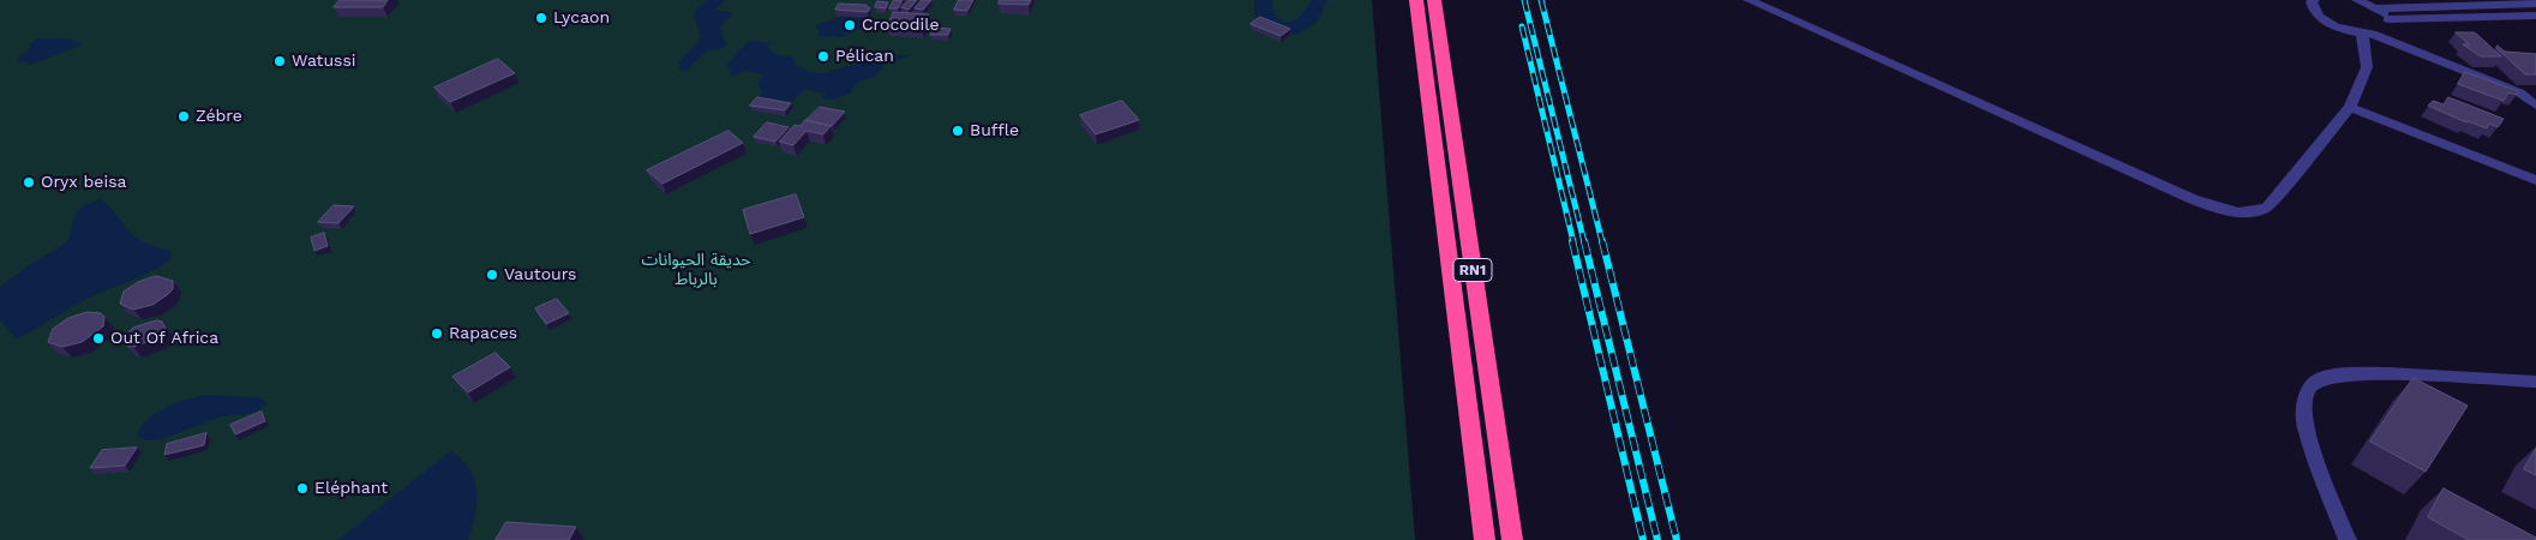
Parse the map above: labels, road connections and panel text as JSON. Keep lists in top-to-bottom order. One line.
{"streets":{"highway":["RN1"]},"parks":["حديقة الحيوانات بالرباط"],"places":["Lycaon","Crocodile","Pélican","Watussi","Zébre","Buffle","Oryx beisa","Vautours","Rapaces","Out Of Africa","Eléphant"]}
